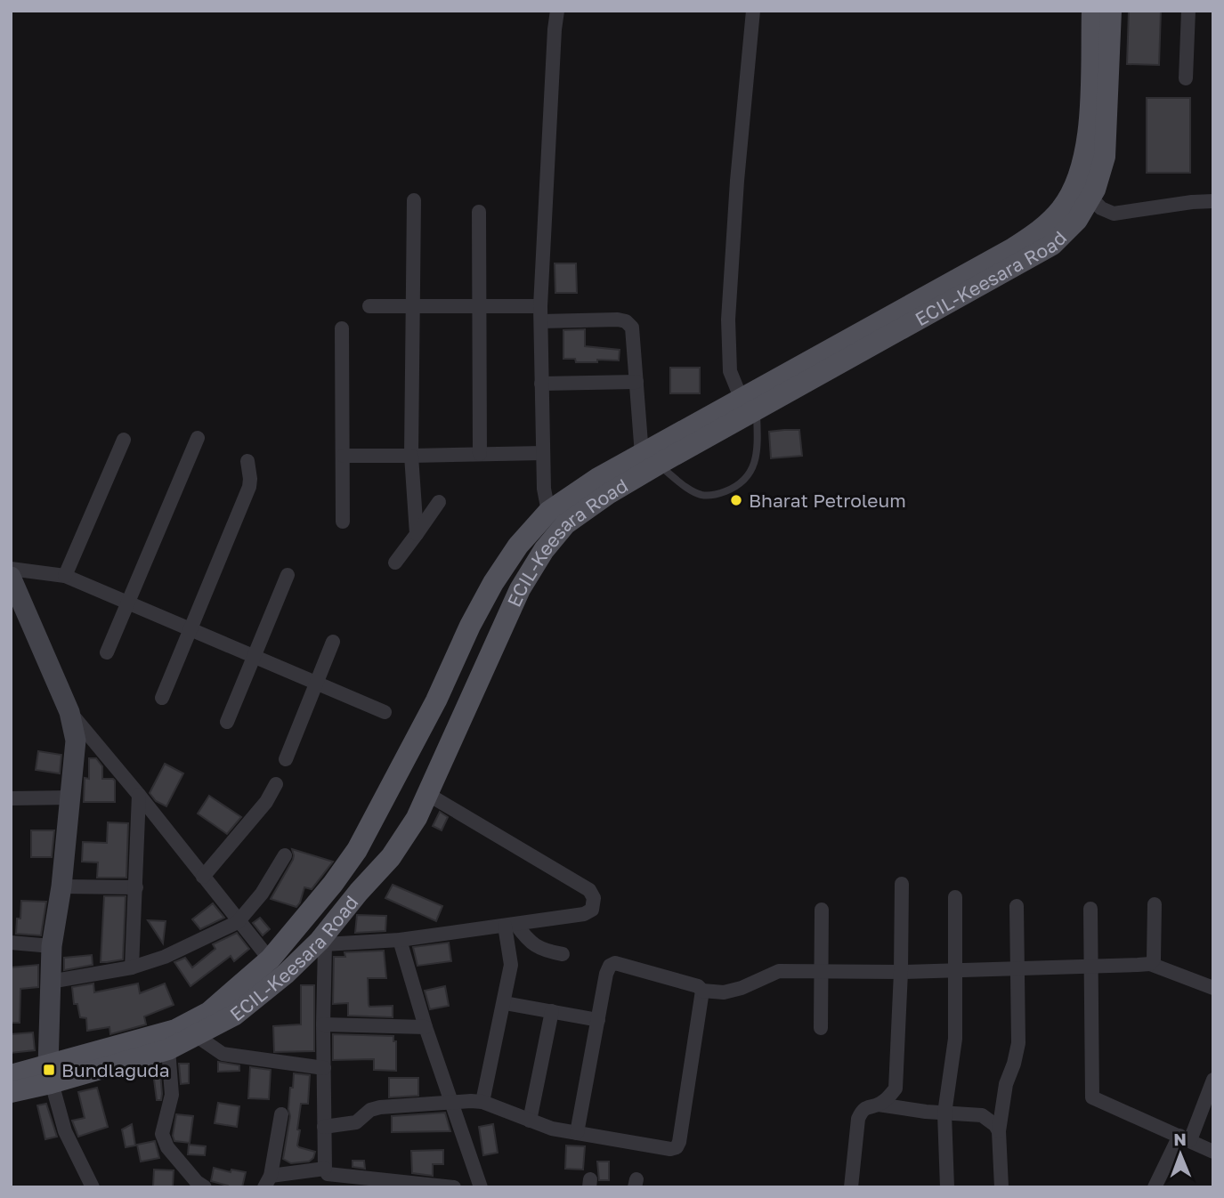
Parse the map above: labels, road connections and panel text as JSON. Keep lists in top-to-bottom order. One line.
{"streets":{"main road":["ECIL-Keesara Road"]},"places":{"other":["Bharat Petroleum"],"transit":["Bundlaguda"]},"north":"top"}
